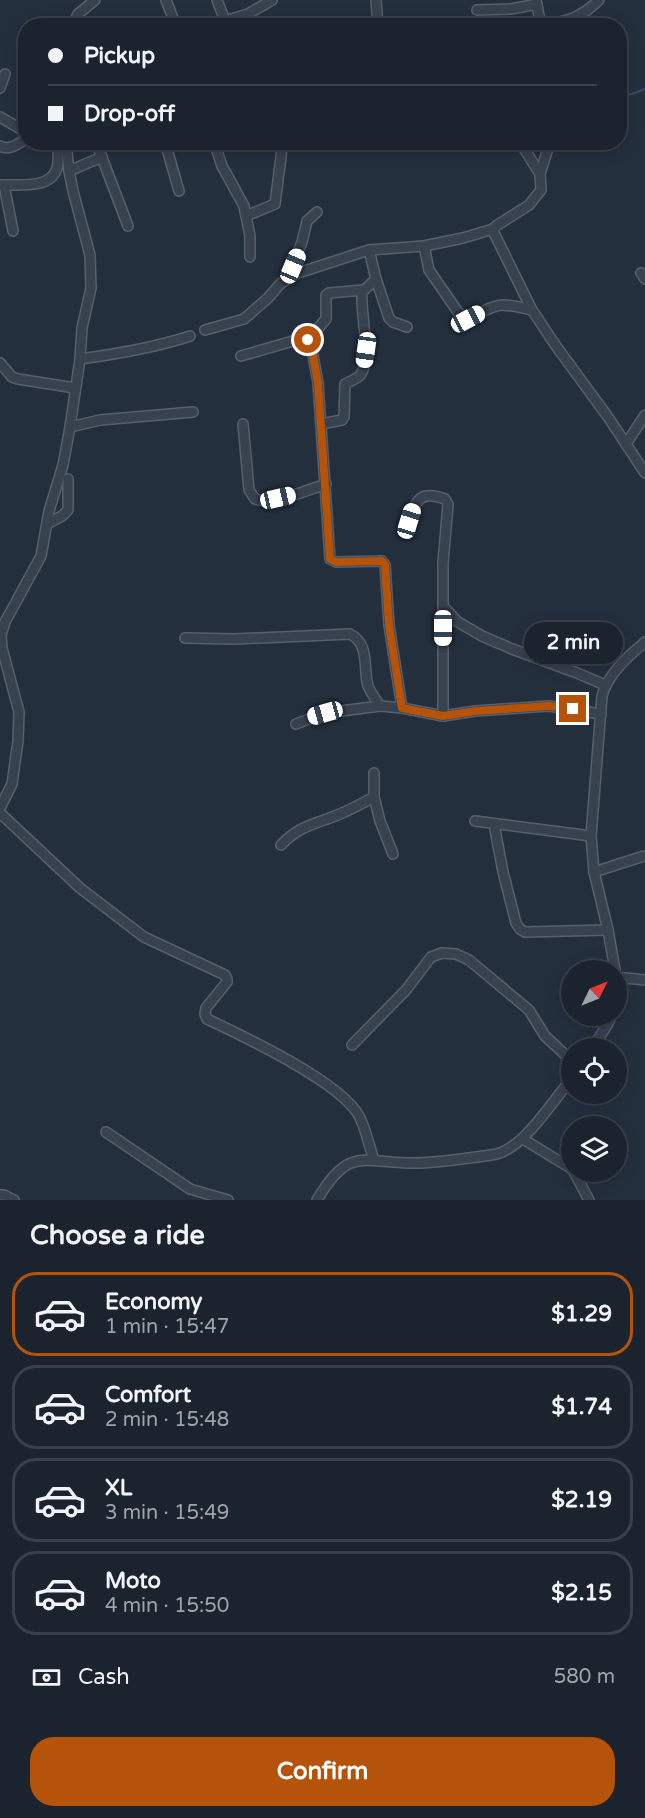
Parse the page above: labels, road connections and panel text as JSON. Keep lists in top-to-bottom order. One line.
{"north":"top right","page":{"banner":["Pickup","Drop-off"],"bubble":"2 min","heading":"Choose a ride","list":[{"name":"Economy","note":"1 min · 15:47","value":"$1.29"},{"name":"Comfort","note":"2 min · 15:48","value":"$1.74"},{"name":"XL","note":"3 min · 15:49","value":"$2.19"},{"name":"Moto","note":"4 min · 15:50","value":"$2.15"}],"pay":["Cash","580 m"],"buttons":"Confirm"}}
